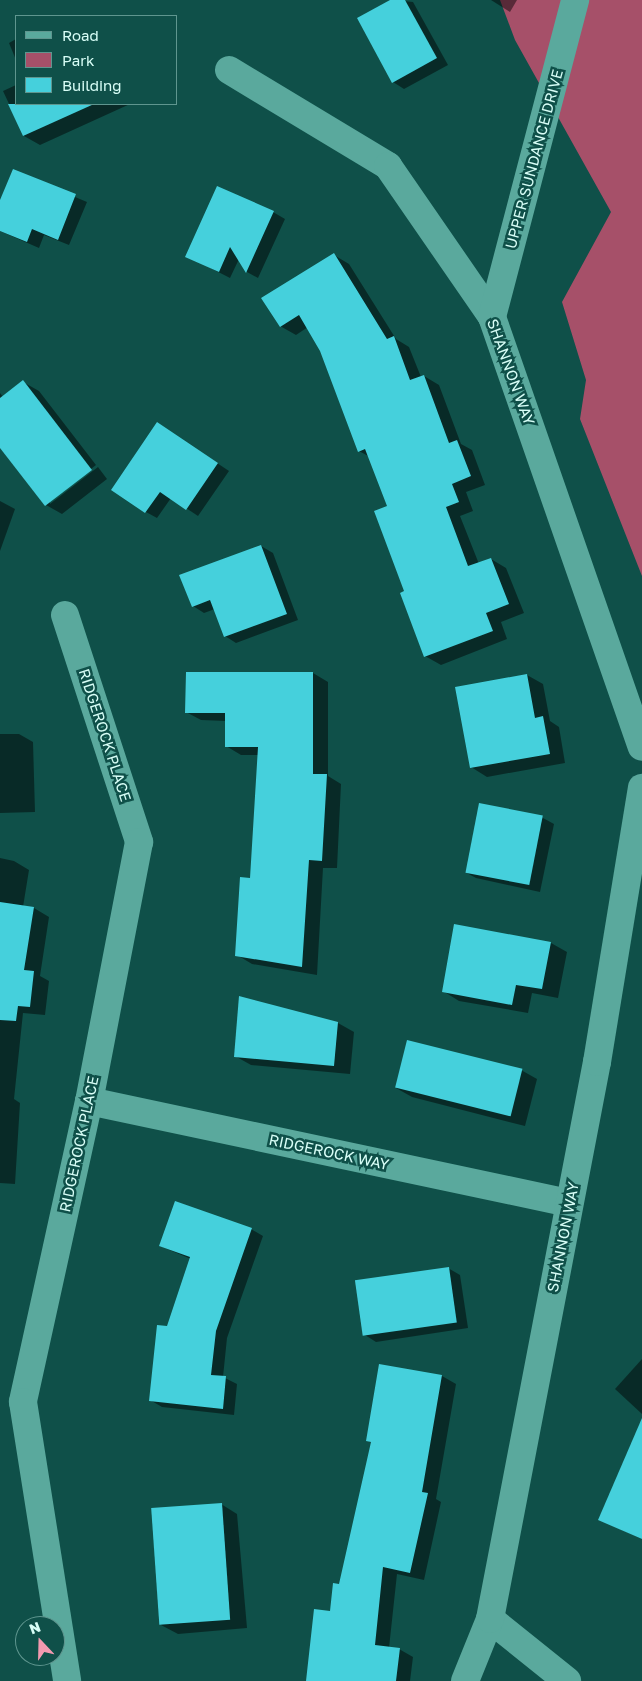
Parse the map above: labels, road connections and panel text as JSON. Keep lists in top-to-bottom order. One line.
{"streets":{"street":["UPPER SUNDANCE DRIVE","SHANNON WAY","RIDGEROCK PLACE","RIDGEROCK WAY"]},"crossings":[["UPPER SUNDANCE DRIVE","SHANNON WAY"],["SHANNON WAY","RIDGEROCK WAY"],["RIDGEROCK PLACE","RIDGEROCK WAY"]],"legend":["Road","Park","Building"],"north":"top"}
